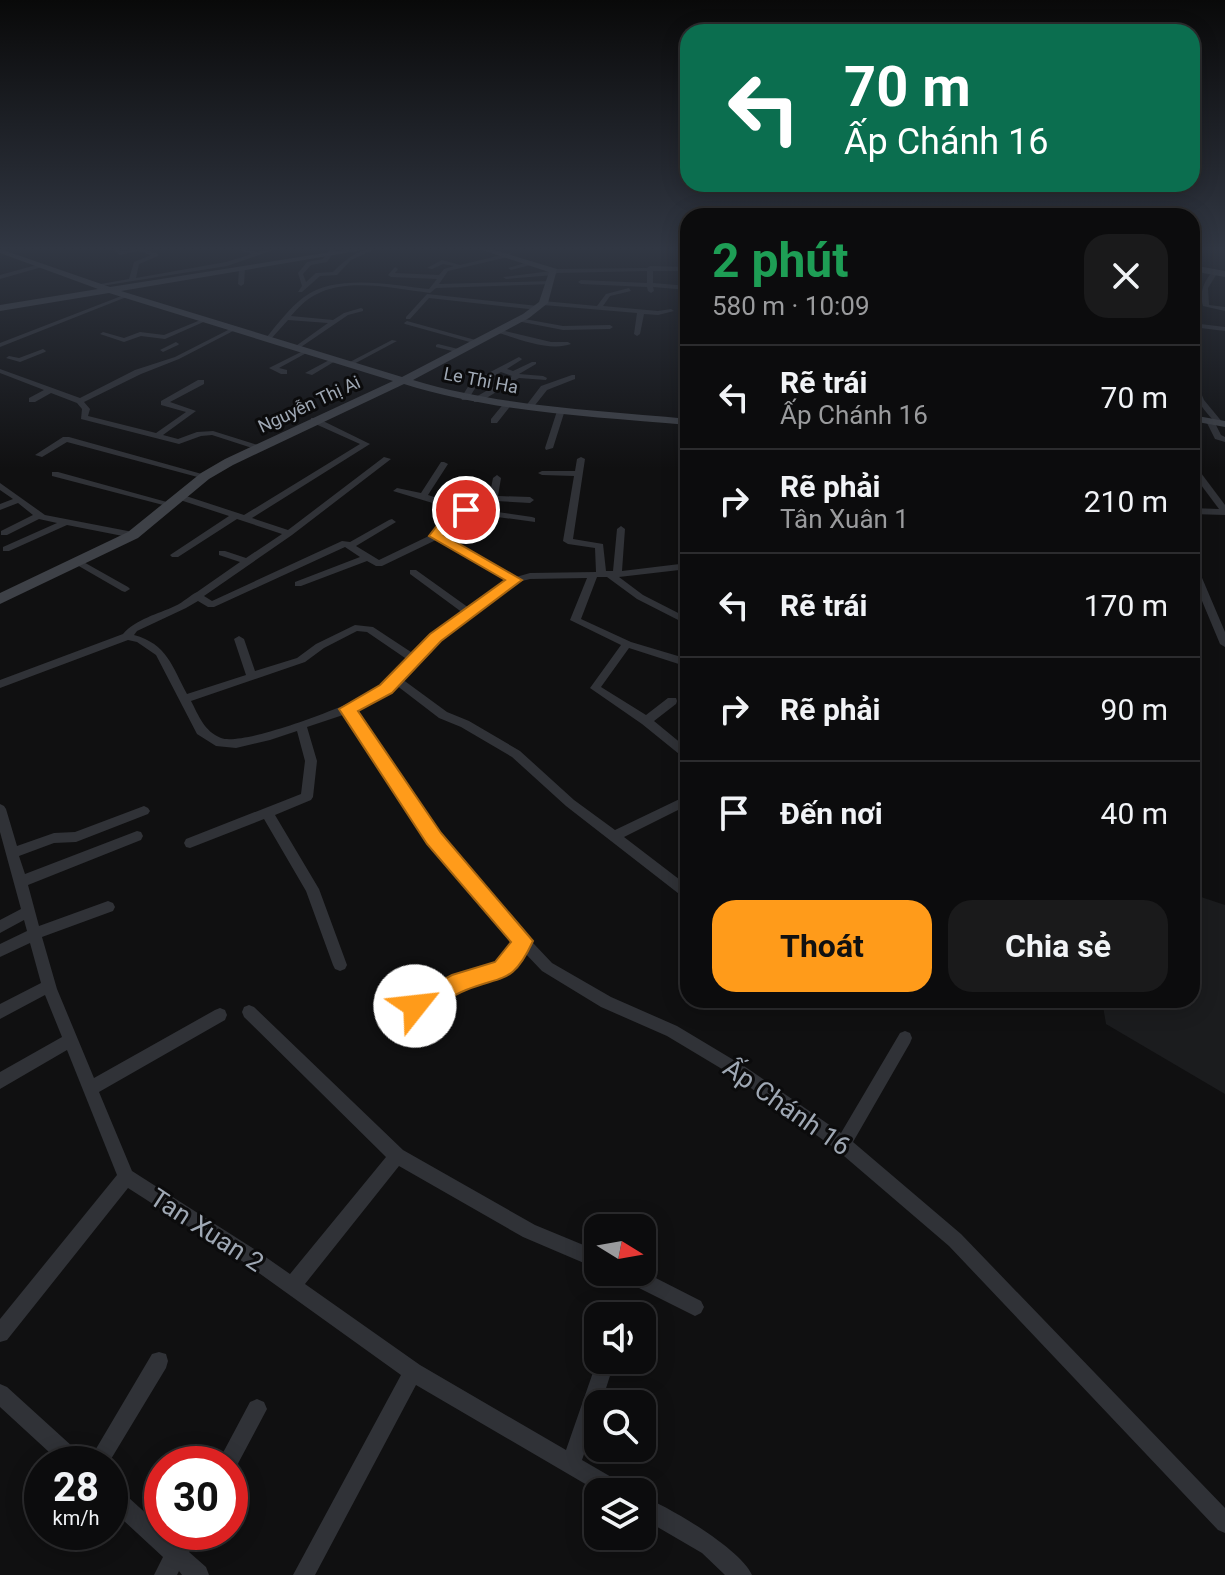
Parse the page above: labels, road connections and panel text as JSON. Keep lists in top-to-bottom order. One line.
{"streets":{"street":["Le Thi Ha","Nguyễn Thị Ai","Ấp Chánh 16","Tan Xuan 2"]},"crossings":[["Le Thi Ha","Nguyễn Thị Ai"]],"north":"right","page":{"turn":["70 m","Ấp Chánh 16"],"heading":["2 phút","580 m · 10:09"],"list":[{"name":"Rẽ trái","note":"Ấp Chánh 16","value":"70 m"},{"name":"Rẽ phải","note":"Tân Xuân 1","value":"210 m"},{"name":"Rẽ trái","value":"170 m"},{"name":"Rẽ phải","value":"90 m"},{"name":"Đến nơi","value":"40 m"}],"buttons":["Thoát","Chia sẻ"],"speed":"28 km/h","limit":"30"}}
